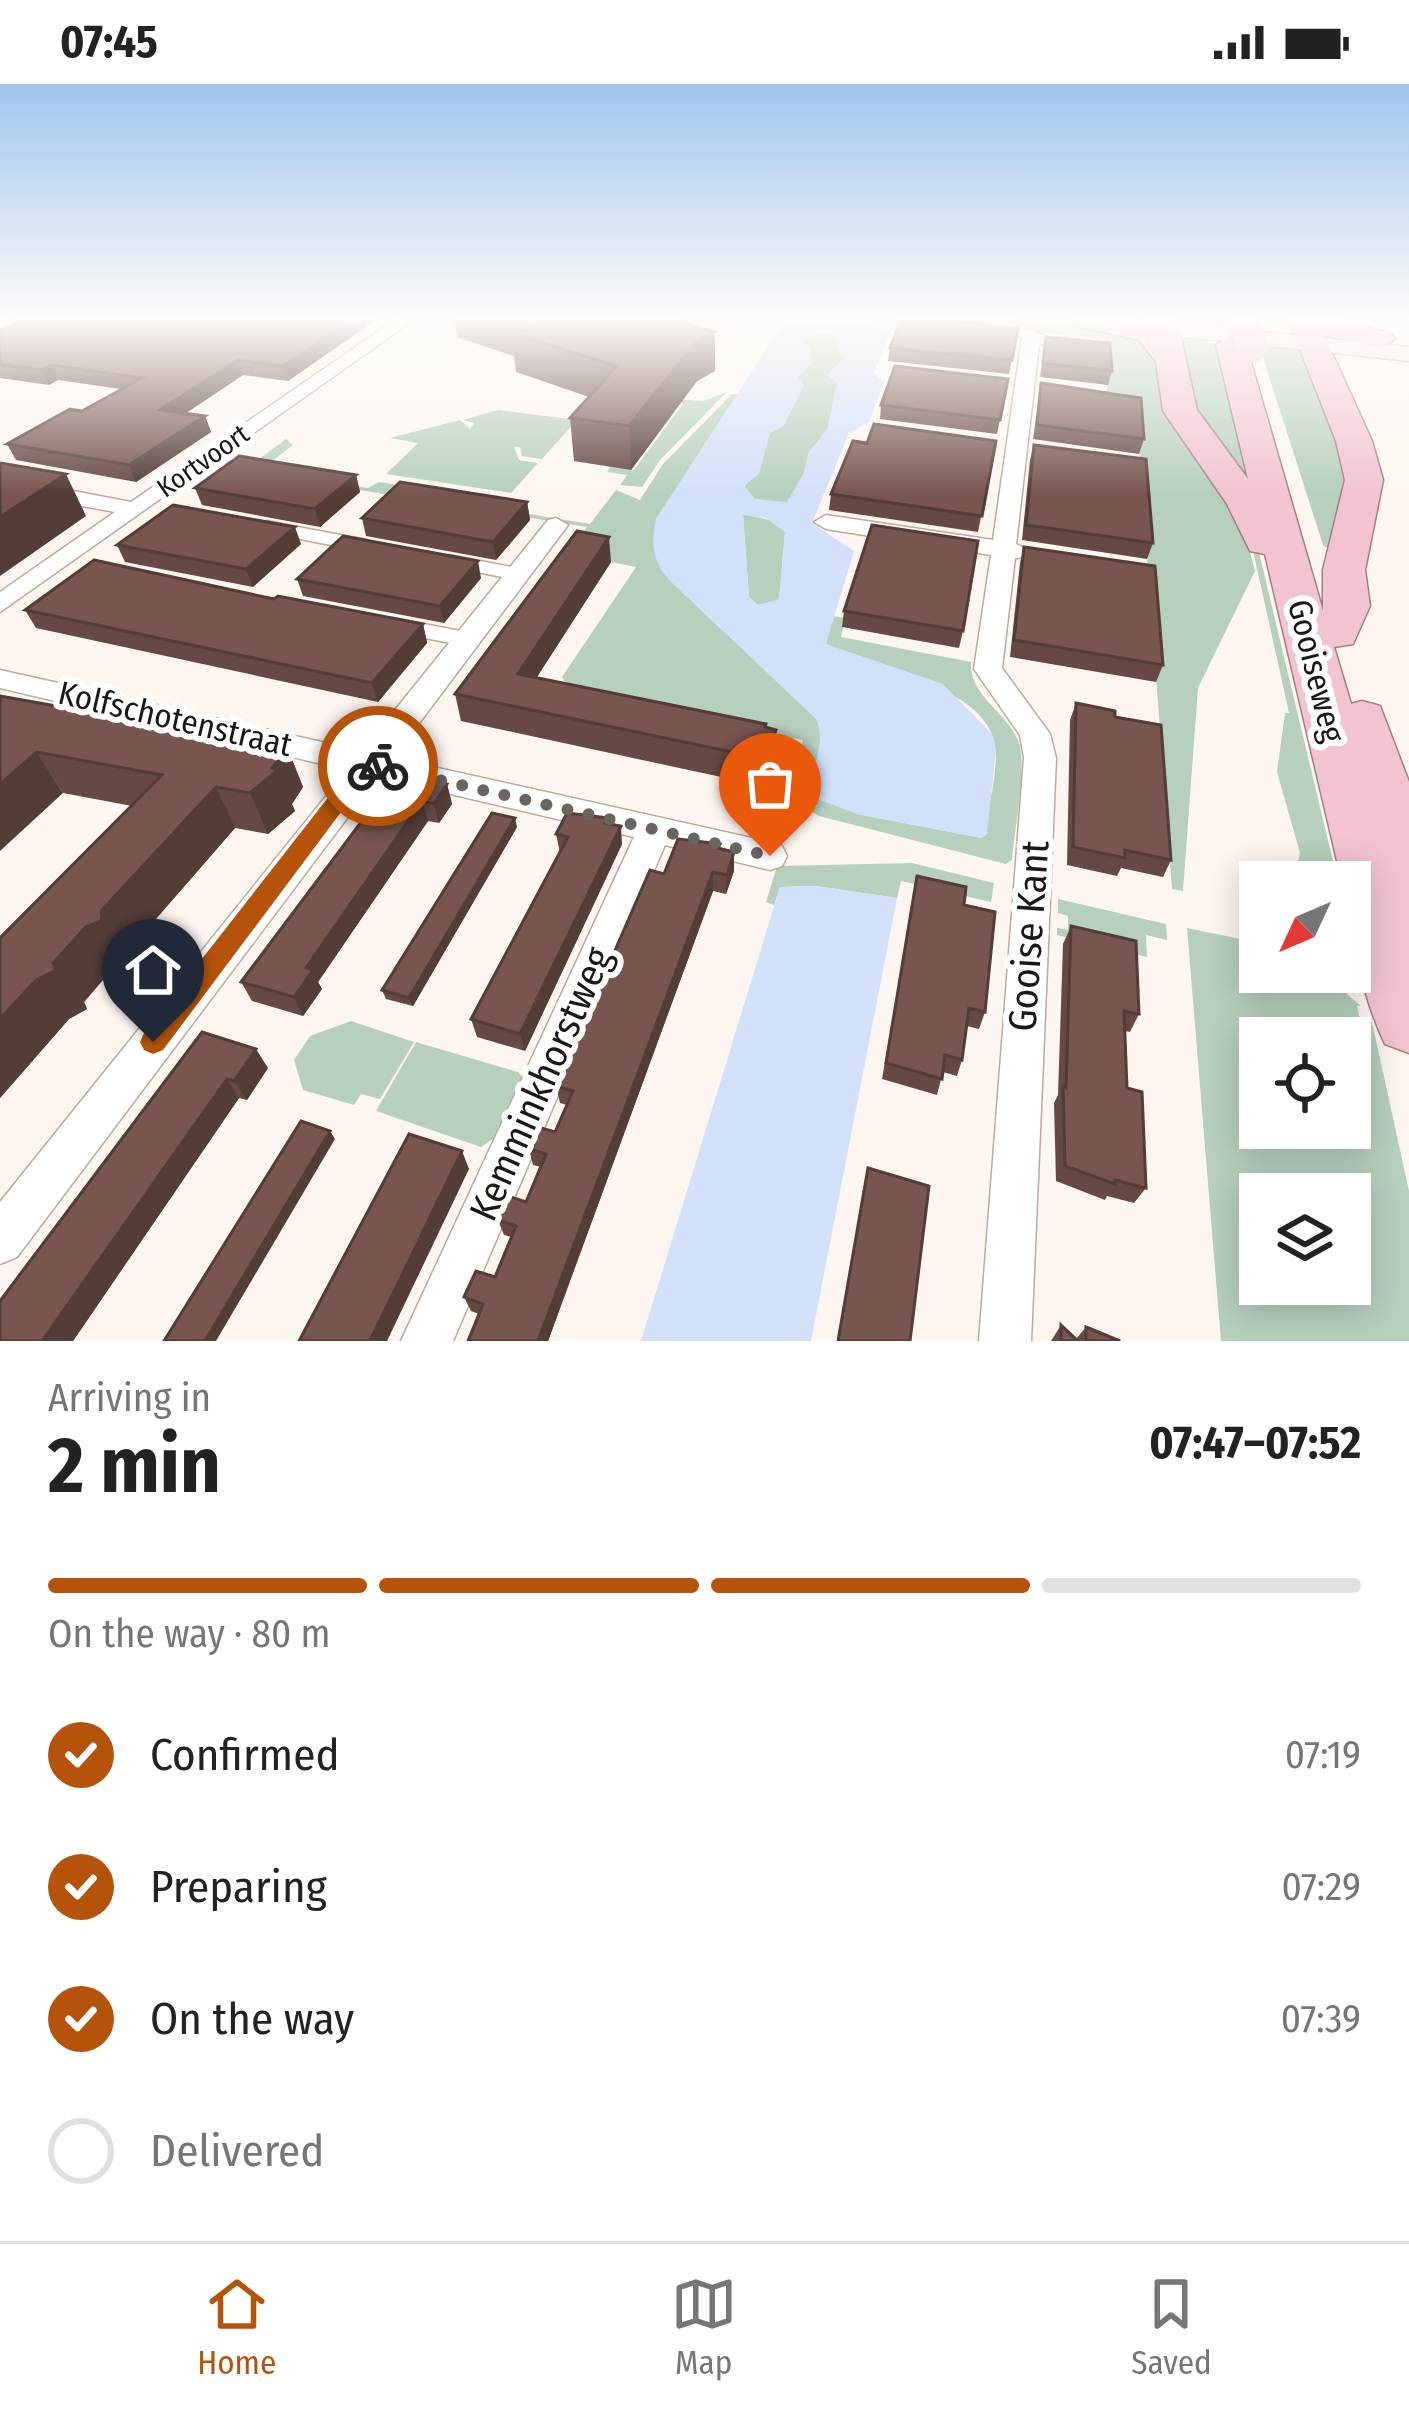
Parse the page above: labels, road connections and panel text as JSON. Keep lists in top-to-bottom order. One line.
{"streets":{"highway":["Gooiseweg"],"street":["Kortvoort","Kolfschotenstraat","Gooise Kant","Kemminkhorstweg"]},"crossings":[["Kolfschotenstraat","Kemminkhorstweg"]],"north":"bottom left","page":{"status":"07:45","heading":["2 min","Arriving in","07:47–07:52"],"bar":"On the way · 80 m","list":[["Confirmed","07:19"],["Preparing","07:29"],["On the way","07:39"],"Delivered"],"tabs":["Home","Map","Saved"]}}
